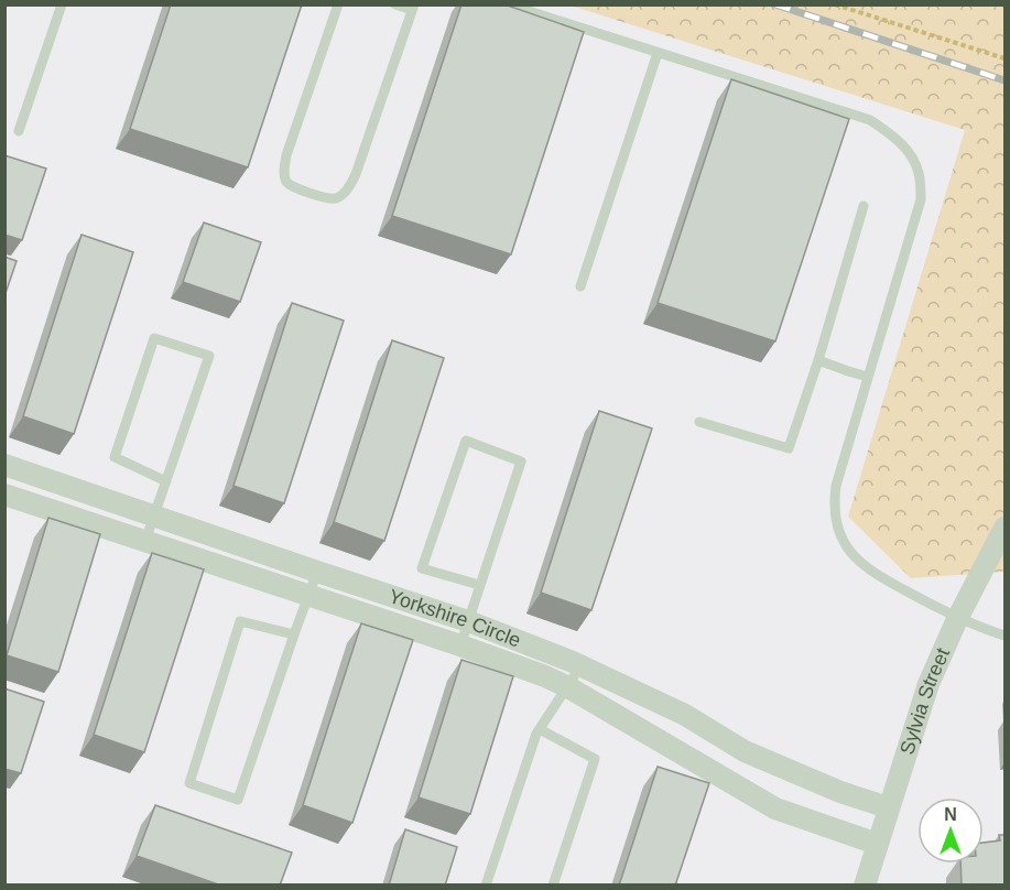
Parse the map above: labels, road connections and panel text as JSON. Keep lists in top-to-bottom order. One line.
{"streets":{"street":["Yorkshire Circle","Sylvia Street"]},"crossings":[["Yorkshire Circle","Sylvia Street"]],"north":"top"}
